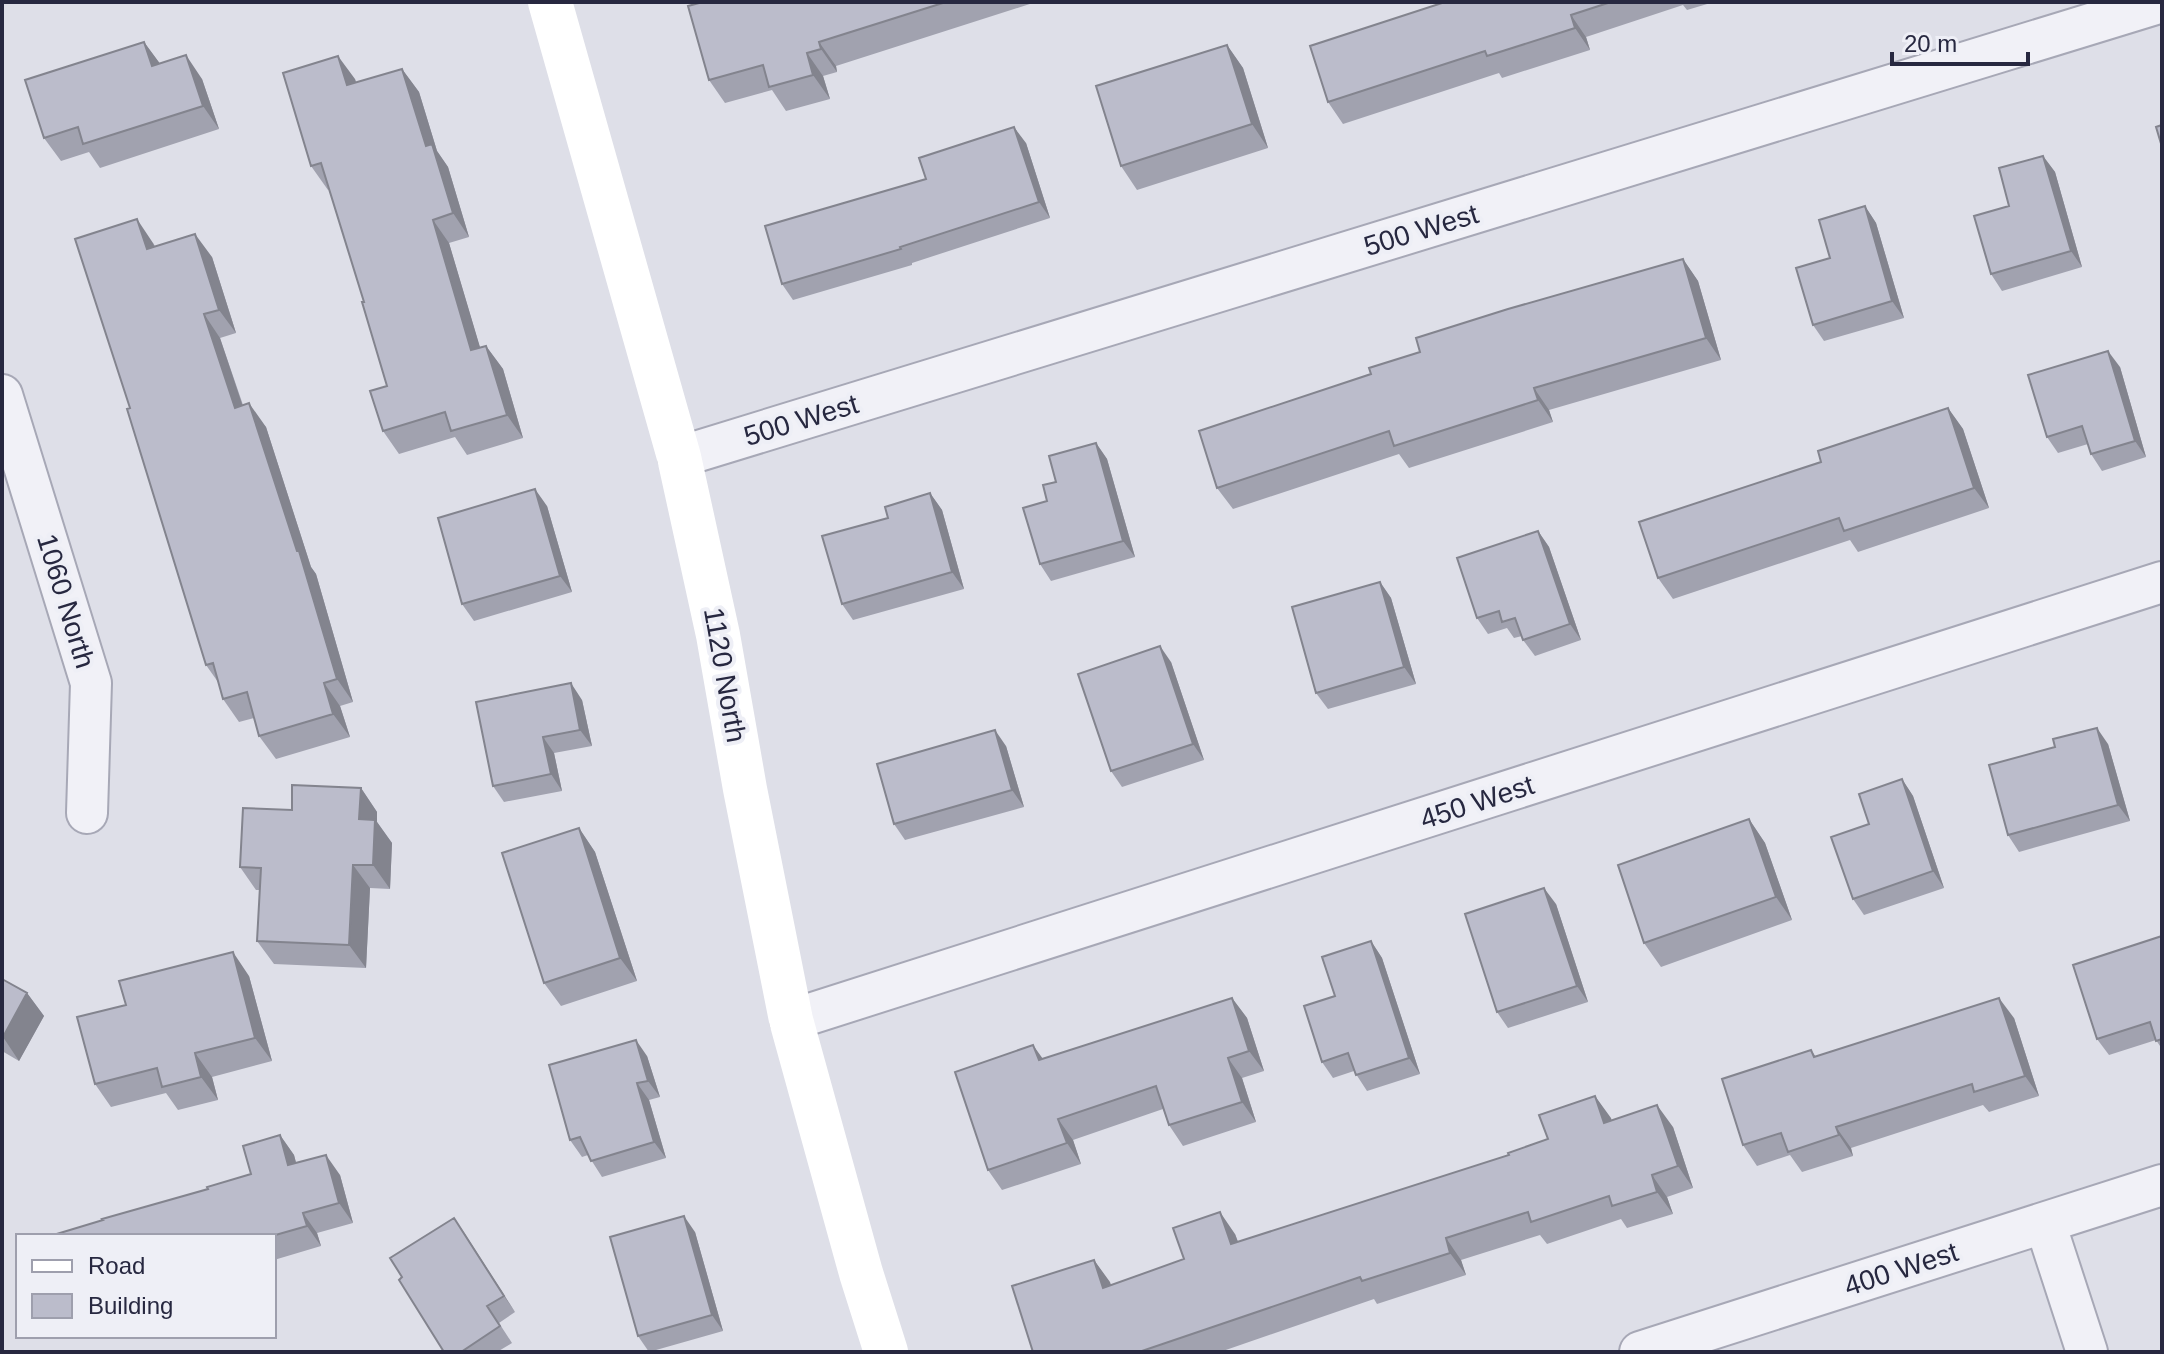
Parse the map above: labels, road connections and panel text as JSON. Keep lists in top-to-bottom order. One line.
{"streets":{"street":["500 West","1060 North","1120 North","450 West","400 West"]},"crossings":[["500 West","1120 North"],["1120 North","450 West"]],"legend":["Road","Building"],"scale_bar":"20 m"}
